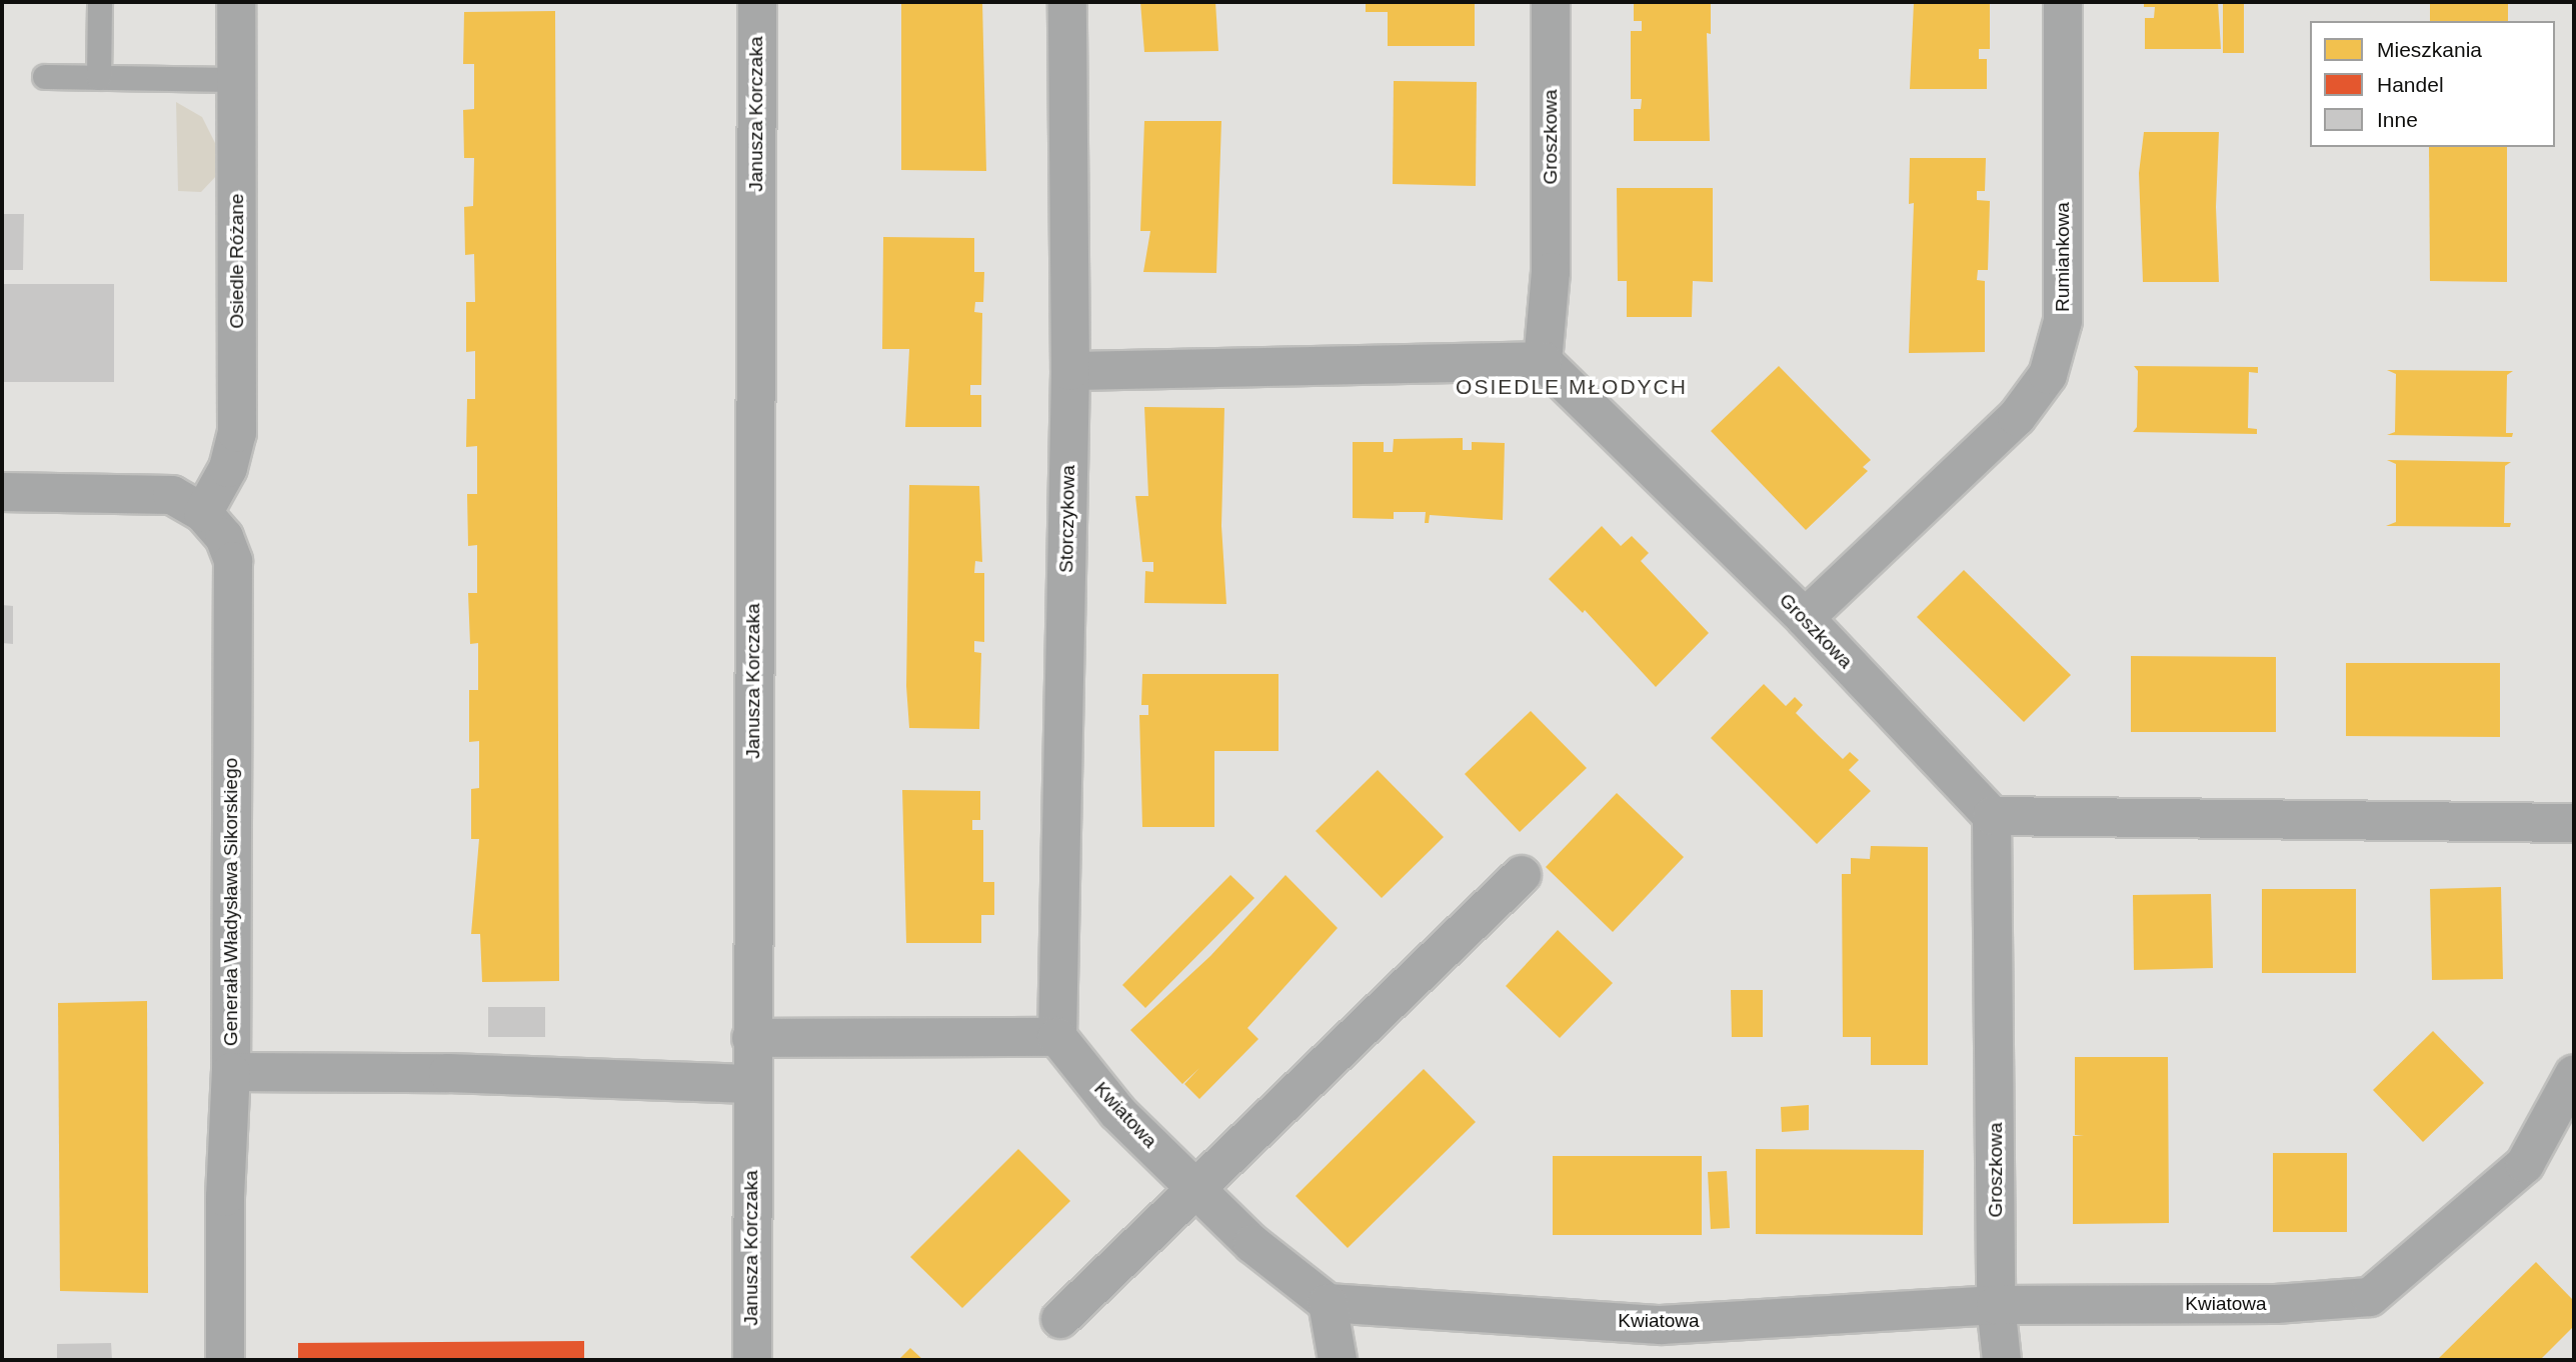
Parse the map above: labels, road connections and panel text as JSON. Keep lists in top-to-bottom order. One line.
{"streets":{"street":["Janusza Korczaka","Groszkowa","Rumiankowa","Osiedle Różane","Storczykowa","Generała Władysława Sikorskiego","Kwiatowa"]},"crossings":[["Janusza Korczaka","Generała Władysława Sikorskiego"],["Groszkowa","Rumiankowa"],["Groszkowa","Kwiatowa"],["Osiedle Różane","Generała Władysława Sikorskiego"],["Storczykowa","Kwiatowa"]],"districts":["OSIEDLE MŁODYCH"],"legend":["Mieszkania","Handel","Inne"]}
